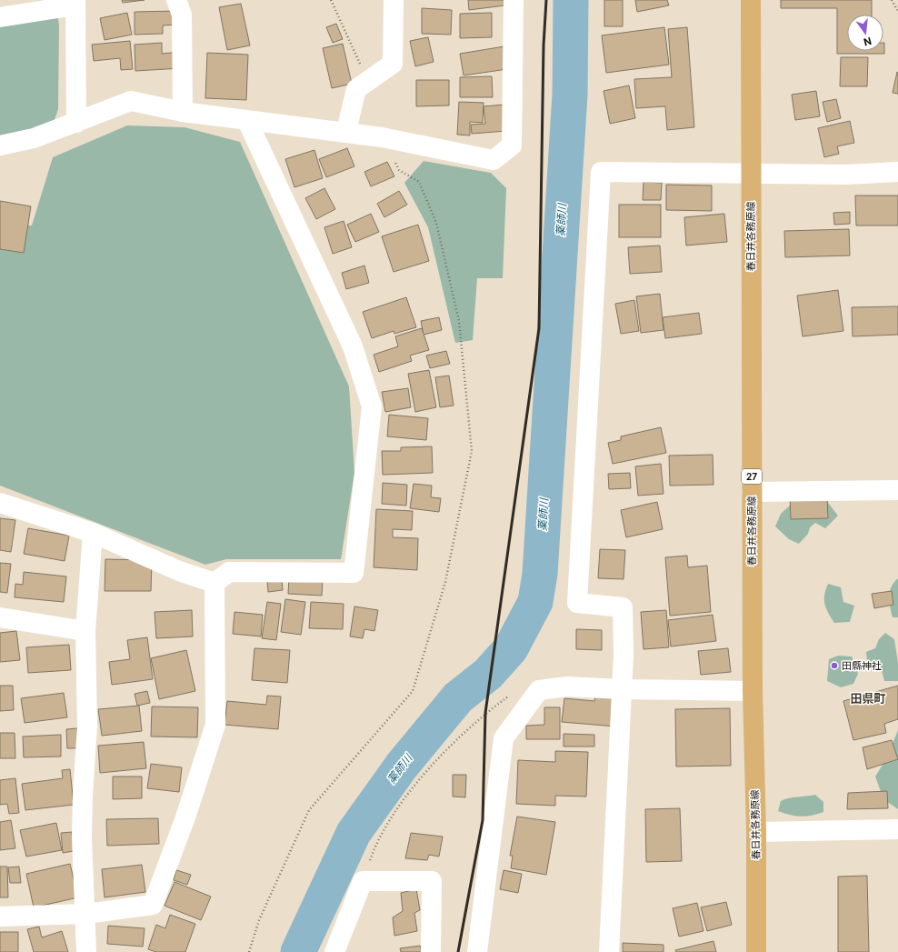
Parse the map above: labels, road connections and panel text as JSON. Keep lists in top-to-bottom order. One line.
{"streets":{"main road":["春日井各務原線","27"]},"districts":["田県町"],"water":["薬師川"],"places":["田縣神社"],"north":"bottom"}
